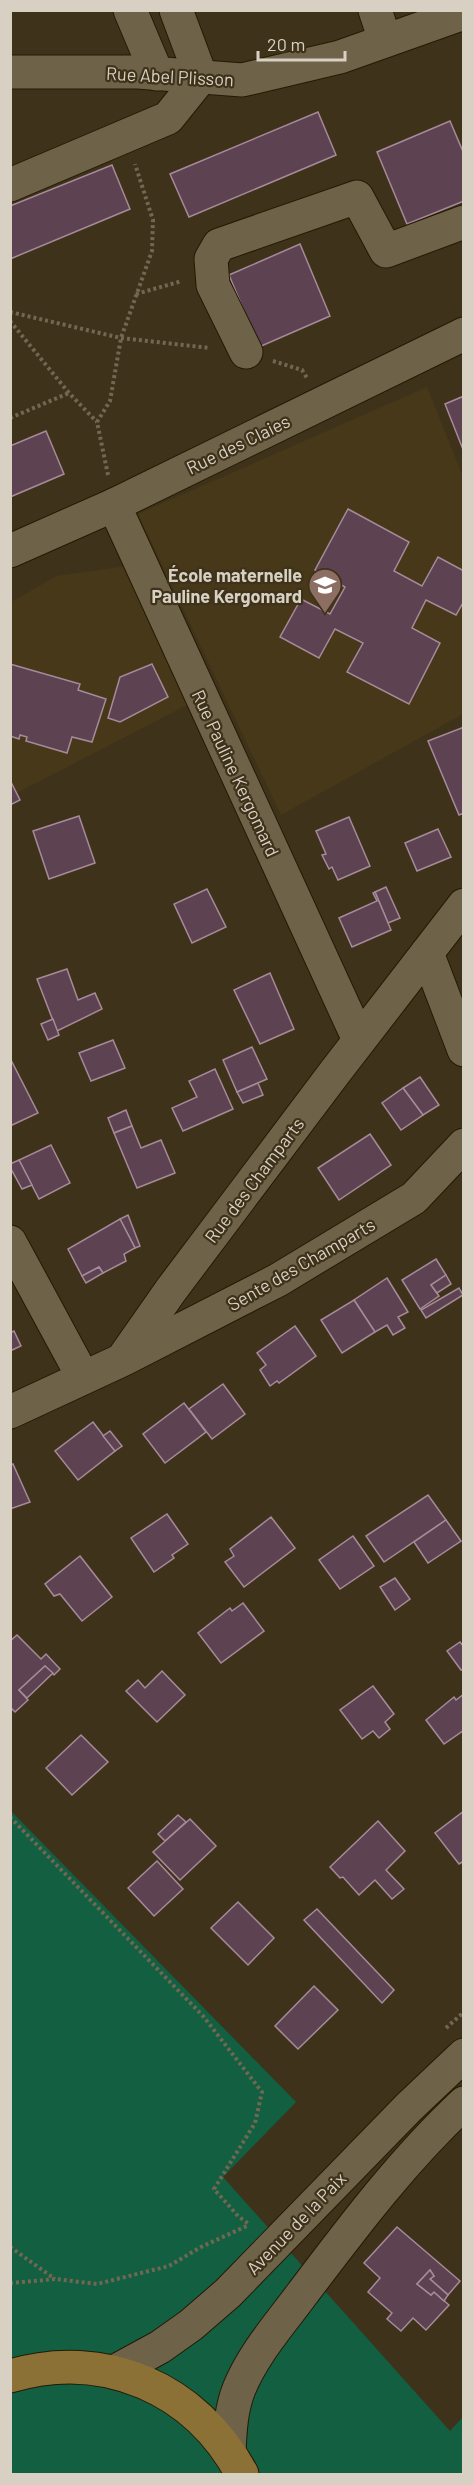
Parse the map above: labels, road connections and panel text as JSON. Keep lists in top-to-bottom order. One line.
{"streets":{"street":["Rue Abel Plisson","Rue des Claies","Rue Pauline Kergomard","Rue des Champarts","Sente des Champarts","Avenue de la Paix"]},"crossings":[["Rue des Claies","Rue Pauline Kergomard"],["Rue Pauline Kergomard","Rue des Champarts"],["Rue des Champarts","Sente des Champarts"]],"places":{"school or university":["École maternelle Pauline Kergomard"]},"scale_bar":"20 m"}
